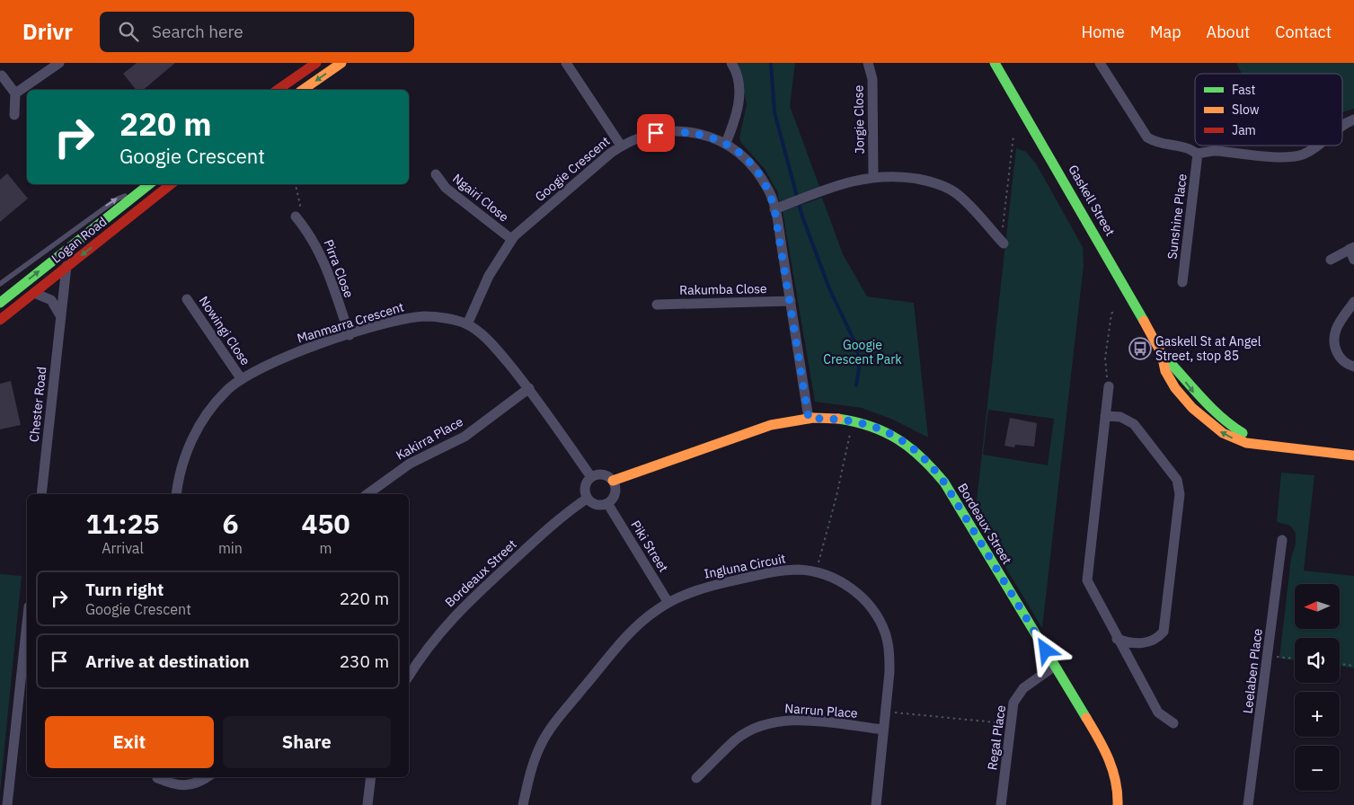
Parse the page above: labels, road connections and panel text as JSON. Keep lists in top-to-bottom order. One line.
{"streets":{"street":["Jorgie Close","Googie Crescent","Ngairi Close","Gaskell Street","Sunshine Place","Logan Road","Pirra Close","Rakumba Close","Manmarra Crescent","Nowingi Close","Chester Road","Kakirra Place","Bordeaux Street","Piki Street","Ingluna Circuit","Leelaben Place","Narrun Place","Regal Place"]},"crossings":[["Googie Crescent","Ngairi Close"],["Googie Crescent","Rakumba Close"],["Googie Crescent","Manmarra Crescent"],["Googie Crescent","Bordeaux Street"],["Logan Road","Chester Road"],["Pirra Close","Manmarra Crescent"],["Manmarra Crescent","Nowingi Close"],["Manmarra Crescent","Kakirra Place"],["Manmarra Crescent","Bordeaux Street"],["Manmarra Crescent","Piki Street"],["Bordeaux Street","Piki Street"],["Bordeaux Street","Regal Place"],["Piki Street","Ingluna Circuit"],["Ingluna Circuit","Narrun Place"]],"parks":["Googie Crescent Park"],"places":{"bus stop":["Gaskell St at Angel Street, stop 85"]},"legend":["Fast","Slow","Jam"],"north":"left","page":{"header":"Drivr","search":"Search here","nav":["Home","Map","About","Contact"],"turn":["220 m","Googie Crescent"],"eta":["11:25","Arrival","6","min","450","m"],"list":[{"name":"Turn right","note":"Googie Crescent","value":"220 m"},{"name":"Arrive at destination","value":"230 m"}],"map_buttons":["+","−"],"buttons":["Exit","Share"]}}
